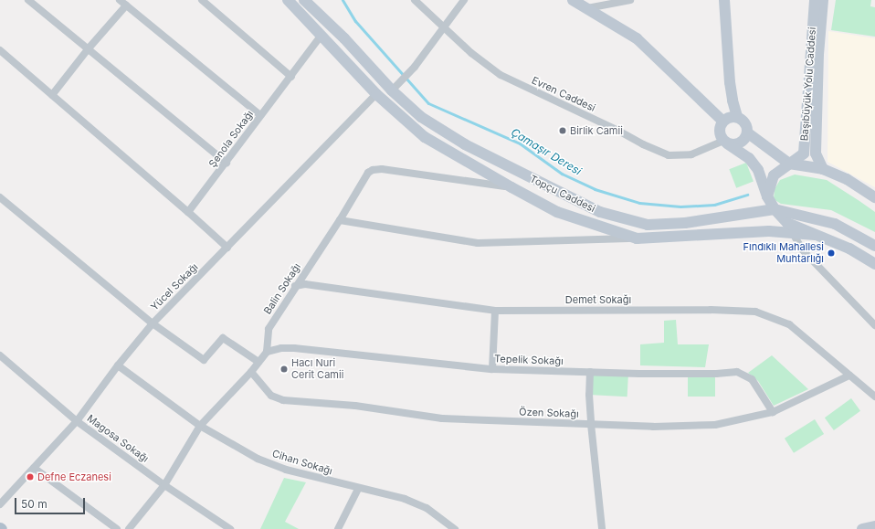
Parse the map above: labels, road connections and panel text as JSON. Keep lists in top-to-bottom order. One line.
{"streets":{"street":["Başıbüyük Yolu Caddesi","Evren Caddesi","Şenola Sokağı","Topçu Caddesi","Yücel Sokağı","Balin Sokağı","Demet Sokağı","Tepelik Sokağı","Özen Sokağı","Magosa Sokağı","Cihan Sokağı"]},"crossings":[["Şenola Sokağı","Topçu Caddesi"],["Topçu Caddesi","Yücel Sokağı"],["Topçu Caddesi","Balin Sokağı"],["Yücel Sokağı","Magosa Sokağı"],["Yücel Sokağı","Cihan Sokağı"],["Balin Sokağı","Demet Sokağı"],["Balin Sokağı","Tepelik Sokağı"],["Demet Sokağı","Özen Sokağı"],["Tepelik Sokağı","Özen Sokağı"]],"water":["Çamaşır Deresi"],"places":["Birlik Camii","Fındıklı Mahallesi Muhtarlığı","Hacı Nuri Cerit Camii","Defne Eczanesi"],"scale_bar":"50 m"}
